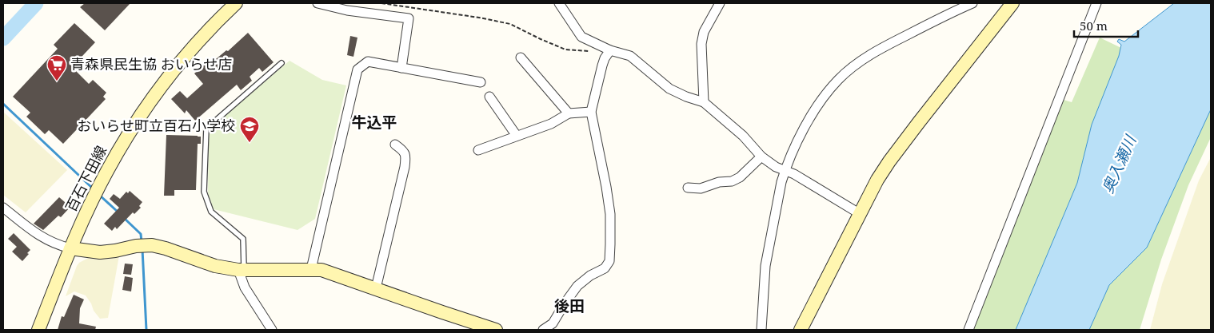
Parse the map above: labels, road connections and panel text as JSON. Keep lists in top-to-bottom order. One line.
{"streets":{"street":["百石下田線"]},"districts":["牛込平","後田"],"water":["奥入瀬川"],"places":{"supermarket":["青森県民生協 おいらせ店"],"school or university":["おいらせ町立百石小学校"]},"scale_bar":"50 m"}
